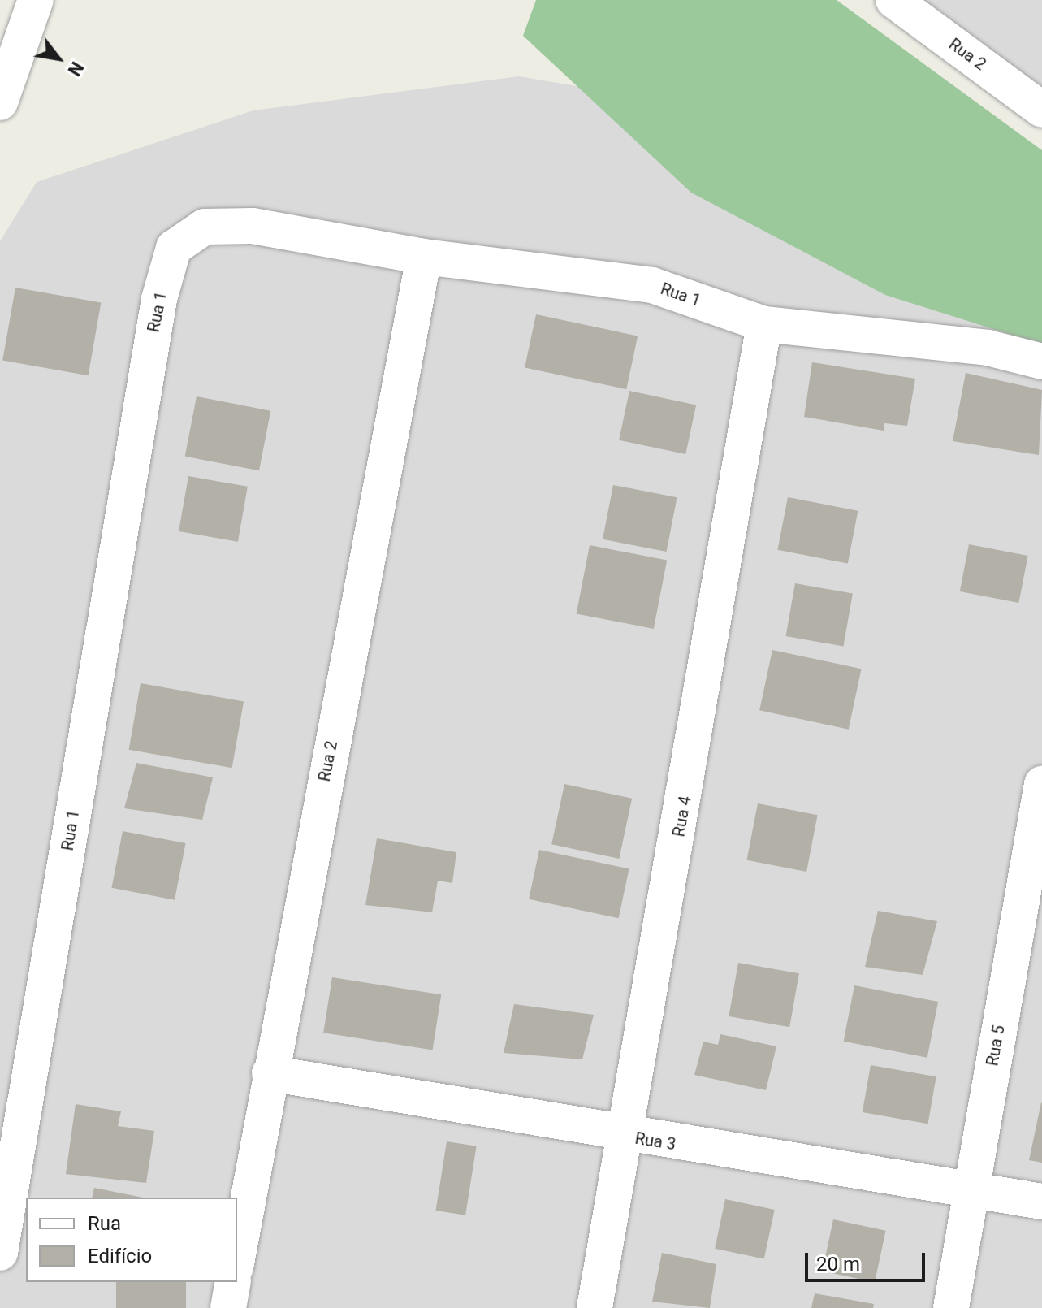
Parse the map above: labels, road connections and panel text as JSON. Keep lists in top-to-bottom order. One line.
{"streets":{"street":["Rua 2","Rua 1","Rua 4","Rua 5","Rua 3"]},"crossings":[["Rua 2","Rua 1"],["Rua 2","Rua 3"],["Rua 1","Rua 4"],["Rua 4","Rua 3"],["Rua 5","Rua 3"]],"legend":["Rua","Edifício"],"scale_bar":"20 m","north":"bottom right"}
